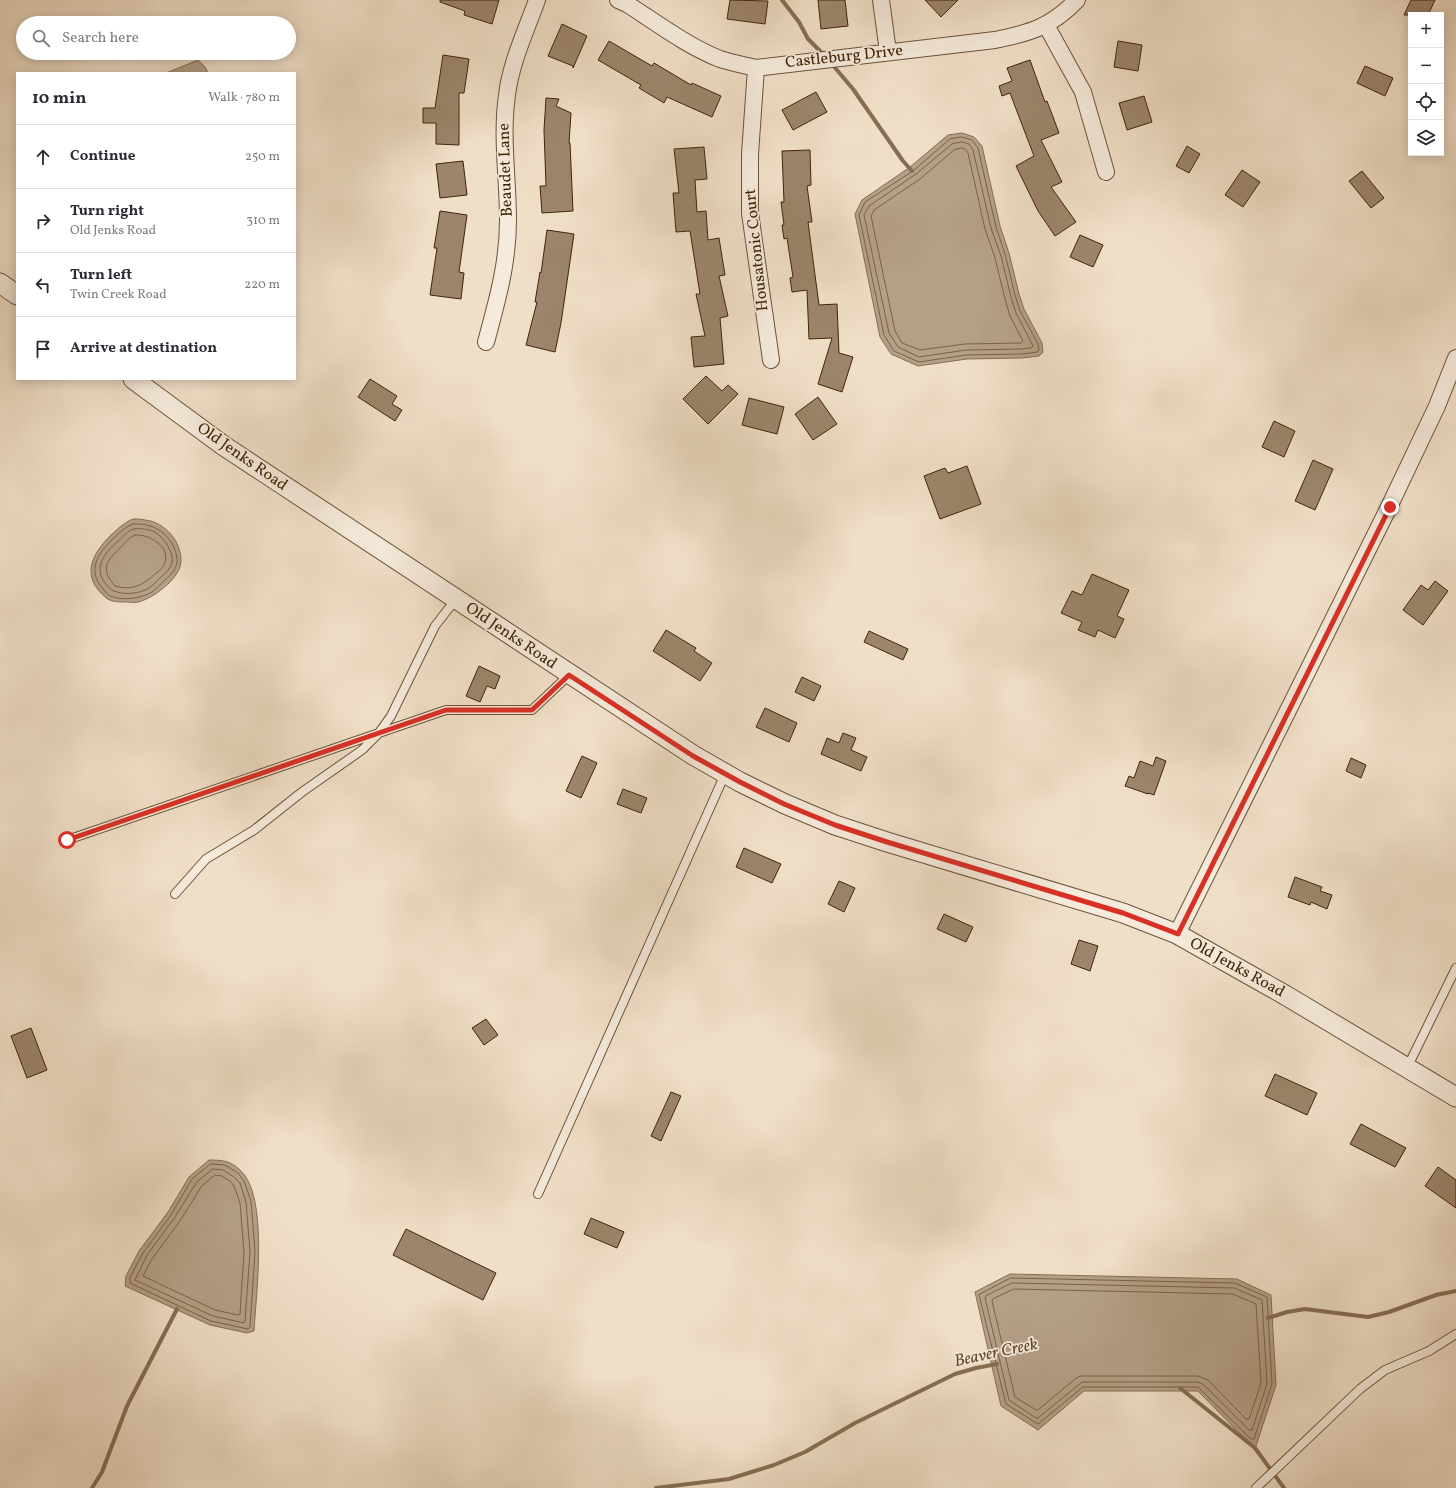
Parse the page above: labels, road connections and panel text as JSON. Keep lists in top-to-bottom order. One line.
{"streets":{"street":["Castleburg Drive","Beaudet Lane","Housatonic Court","Old Jenks Road"]},"crossings":[["Castleburg Drive","Housatonic Court"]],"water":["Beaver Creek"],"page":{"map_buttons":["+","−"],"search":"Search here","heading":["10 min","Walk · 780 m"],"list":[["Continue","250 m"],["Turn right","Old Jenks Road","310 m"],["Turn left","Twin Creek Road","220 m"],"Arrive at destination"]}}
